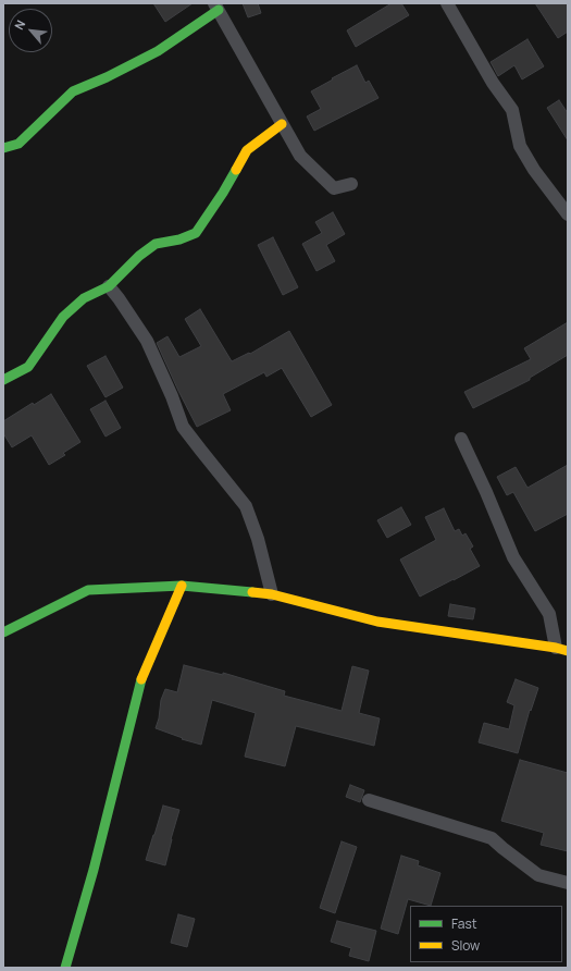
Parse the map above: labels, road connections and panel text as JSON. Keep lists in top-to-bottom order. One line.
{"legend":["Fast","Slow"],"north":"top left"}
